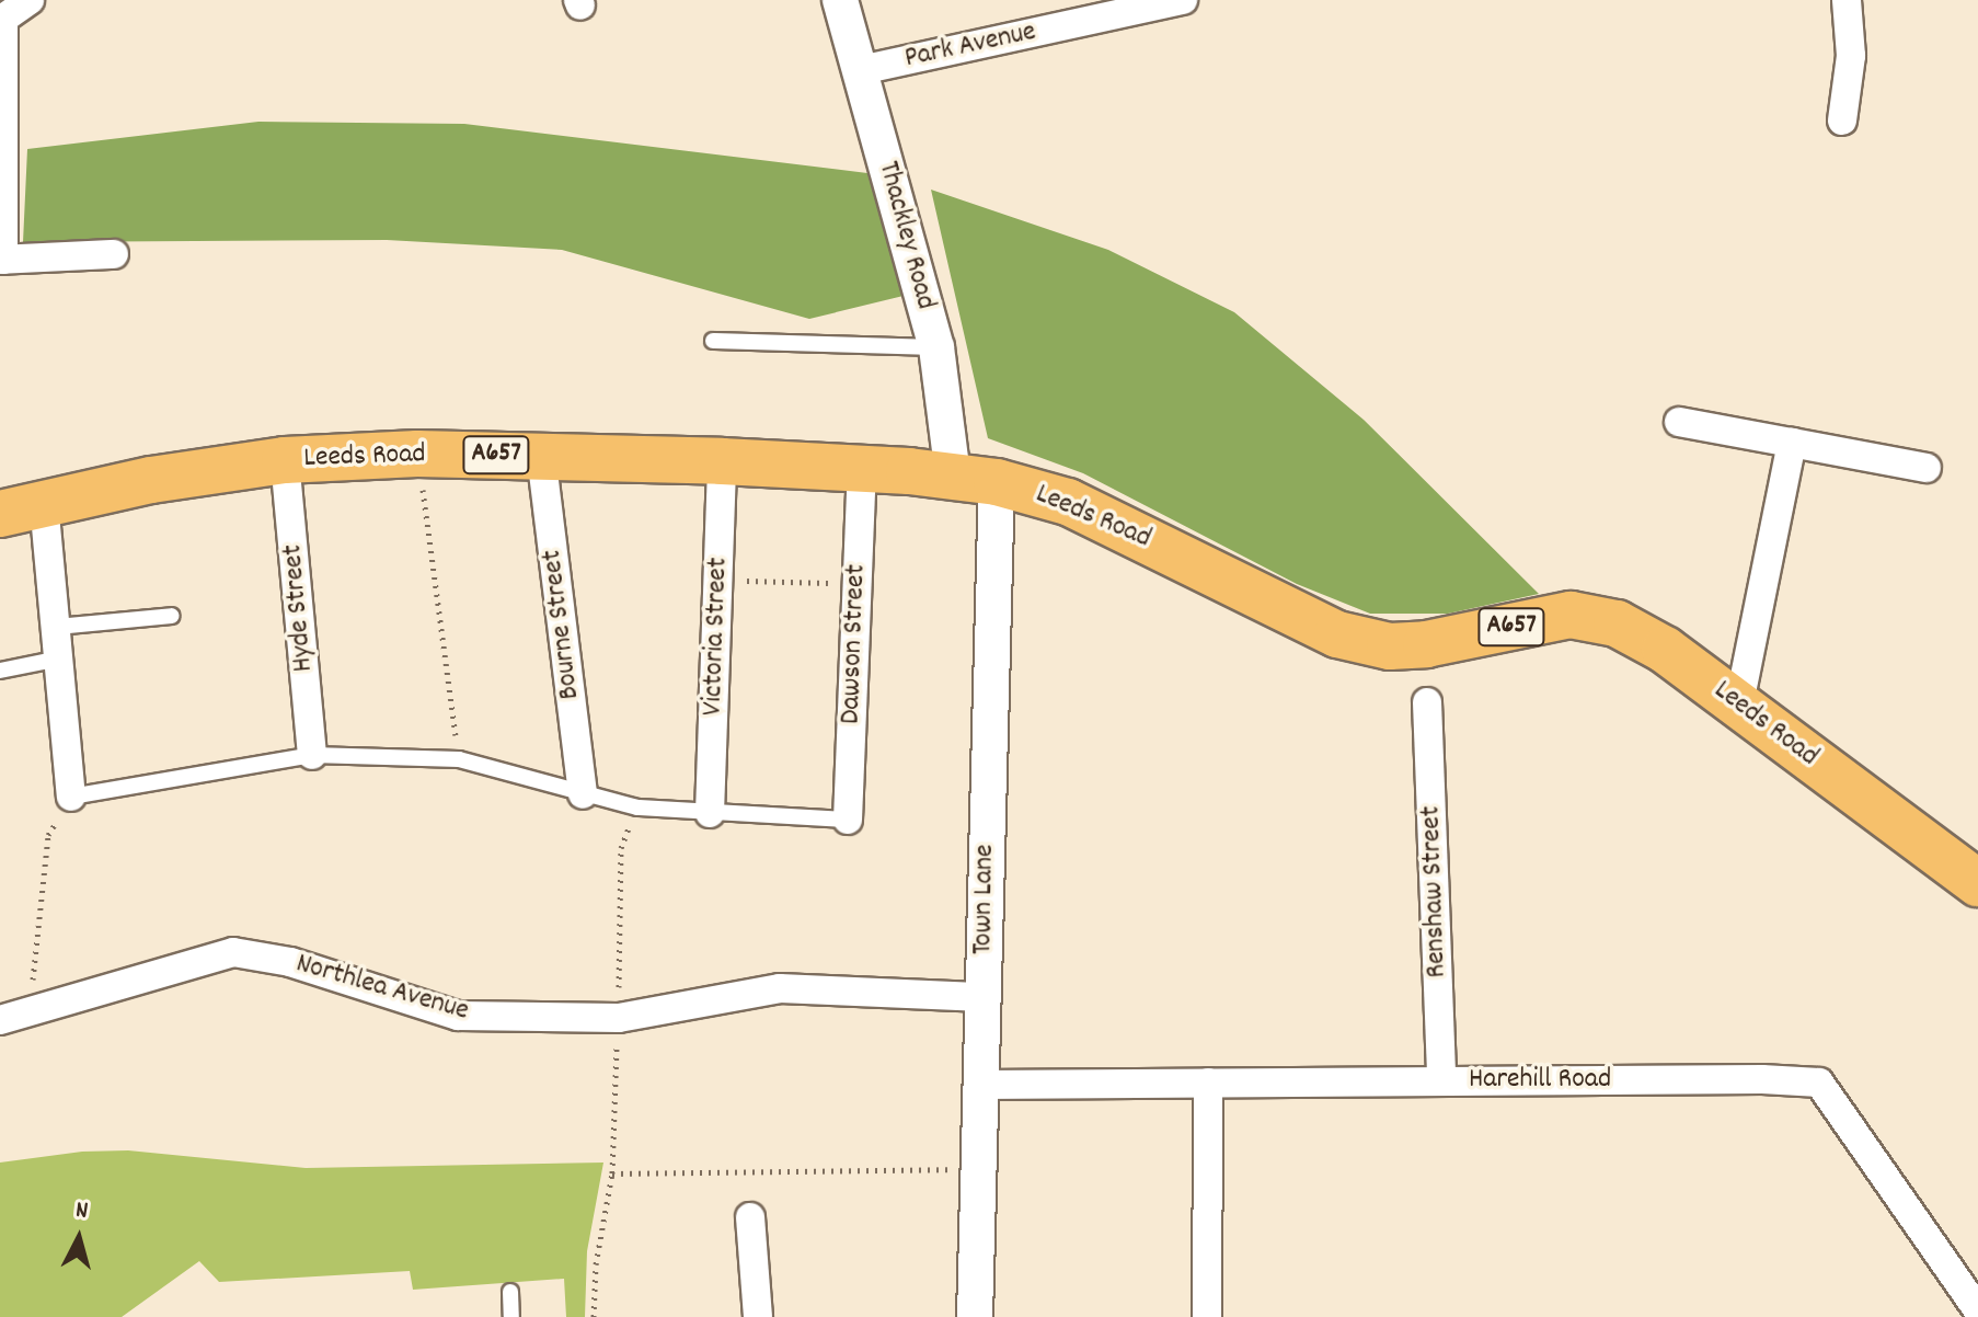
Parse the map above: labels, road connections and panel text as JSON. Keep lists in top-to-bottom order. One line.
{"streets":{"main road":["A657","Leeds Road"],"street":["Park Avenue","Thackley Road","Hyde Street","Bourne Street","Victoria Street","Dawson Street","Renshaw Street","Town Lane","Northlea Avenue","Harehill Road"]},"crossings":[["Park Avenue","Thackley Road"],["Thackley Road","Leeds Road"],["Thackley Road","Town Lane"],["Leeds Road","Hyde Street"],["Leeds Road","Bourne Street"],["Leeds Road","Victoria Street"],["Leeds Road","Dawson Street"],["Leeds Road","Town Lane"],["Renshaw Street","Harehill Road"],["Town Lane","Northlea Avenue"],["Town Lane","Harehill Road"]],"north":"top"}
